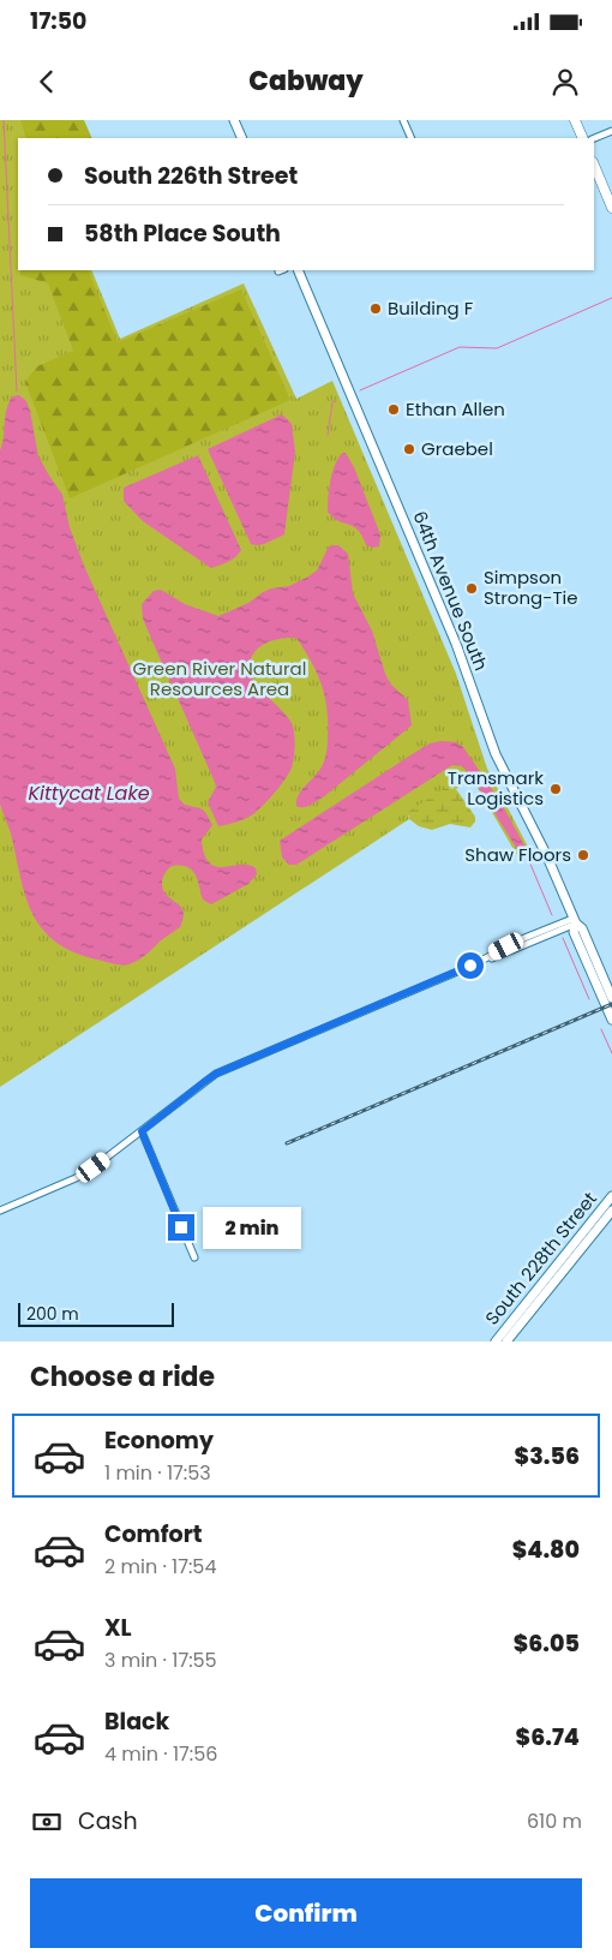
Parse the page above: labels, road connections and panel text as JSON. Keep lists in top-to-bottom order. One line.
{"streets":{"street":["64th Avenue South","South 228th Street"]},"water":["Kittycat Lake"],"parks":["Green River Natural Resources Area"],"places":["Building F","Ethan Allen","Graebel","Simpson Strong-Tie","Transmark Logistics","Shaw Floors"],"scale_bar":"200 m","page":{"status":"17:50","header":"Cabway","banner":["South 226th Street","58th Place South"],"bubble":"2 min","scale":"200 m","heading":"Choose a ride","list":[{"name":"Economy","note":"1 min · 17:53","value":"$3.56"},{"name":"Comfort","note":"2 min · 17:54","value":"$4.80"},{"name":"XL","note":"3 min · 17:55","value":"$6.05"},{"name":"Black","note":"4 min · 17:56","value":"$6.74"}],"pay":["Cash","610 m"],"buttons":"Confirm"}}
